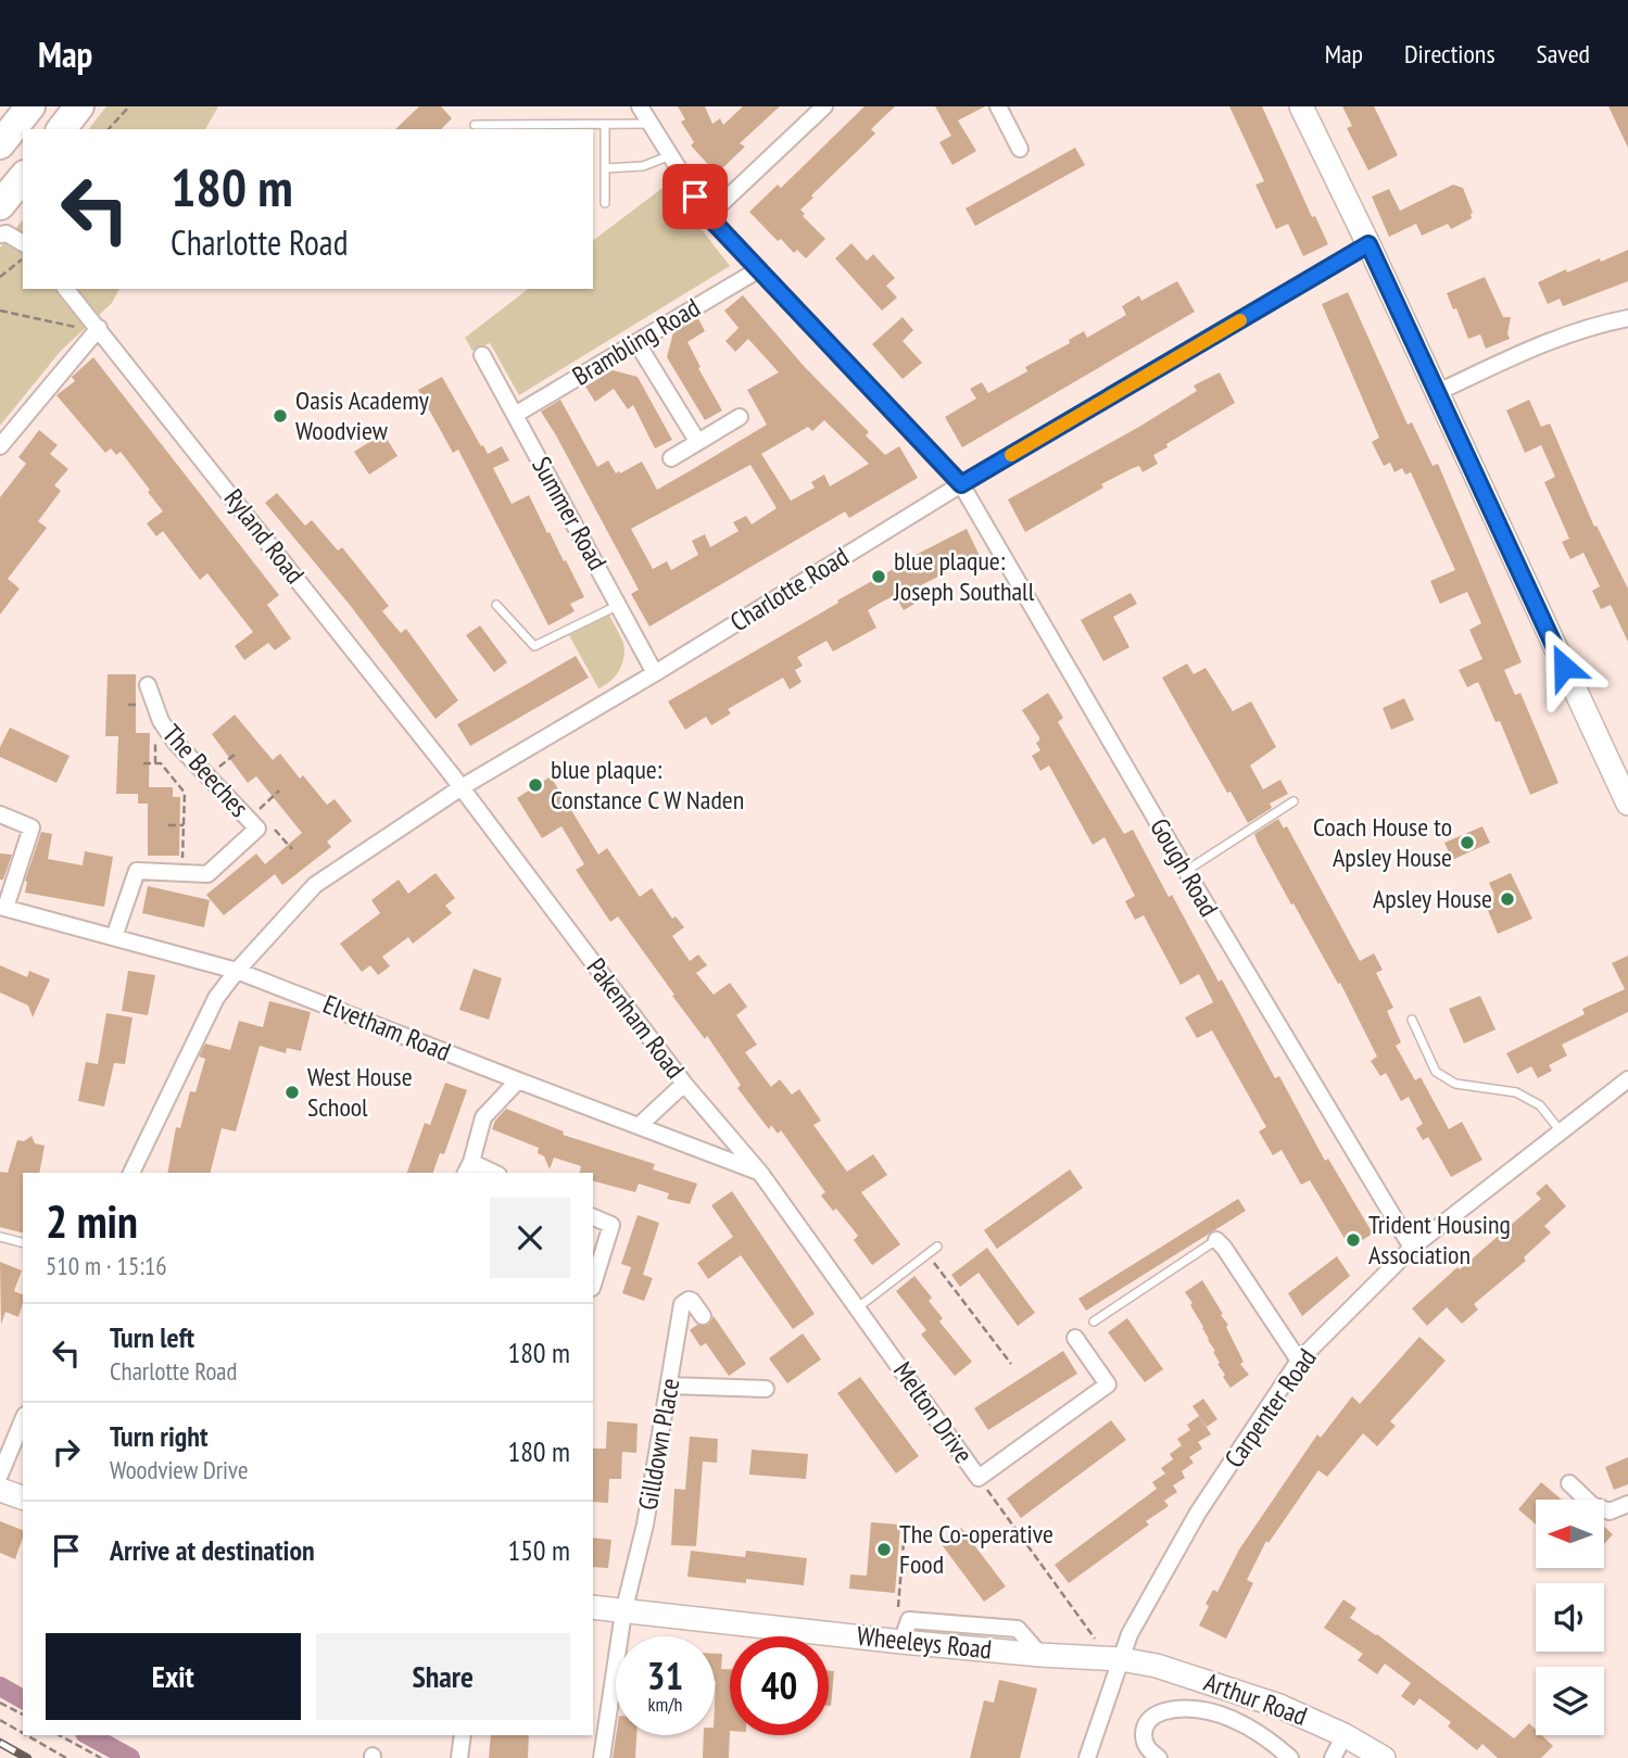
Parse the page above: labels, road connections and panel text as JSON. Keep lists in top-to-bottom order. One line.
{"streets":{"street":["Brambling Road","Summer Road","Ryland Road","Charlotte Road","The Beeches","Gough Road","Pakenham Road","Elvetham Road","Carpenter Road","Melton Drive","Gilldown Place","Wheeleys Road","Arthur Road"]},"crossings":[["Brambling Road","Summer Road"],["Brambling Road","Gough Road"],["Summer Road","Charlotte Road"],["Ryland Road","Charlotte Road"],["Ryland Road","Pakenham Road"],["Charlotte Road","Gough Road"],["Charlotte Road","Pakenham Road"],["Charlotte Road","Elvetham Road"],["The Beeches","Elvetham Road"],["Gough Road","Carpenter Road"],["Pakenham Road","Elvetham Road"],["Pakenham Road","Melton Drive"],["Carpenter Road","Wheeleys Road"],["Carpenter Road","Arthur Road"],["Gilldown Place","Wheeleys Road"],["Wheeleys Road","Arthur Road"]],"places":["Oasis Academy Woodview","blue plaque: Joseph Southall","blue plaque: Constance C W Naden","Coach House to Apsley House","Apsley House","West House School","Trident Housing Association","The Co-operative Food"],"north":"left","page":{"header":"Map","nav":["Map","Directions","Saved"],"turn":["180 m","Charlotte Road"],"heading":["2 min","510 m · 15:16"],"list":[{"name":"Turn left","note":"Charlotte Road","value":"180 m"},{"name":"Turn right","note":"Woodview Drive","value":"180 m"},{"name":"Arrive at destination","value":"150 m"}],"buttons":["Exit","Share"],"speed":"31 km/h","limit":"40"}}
